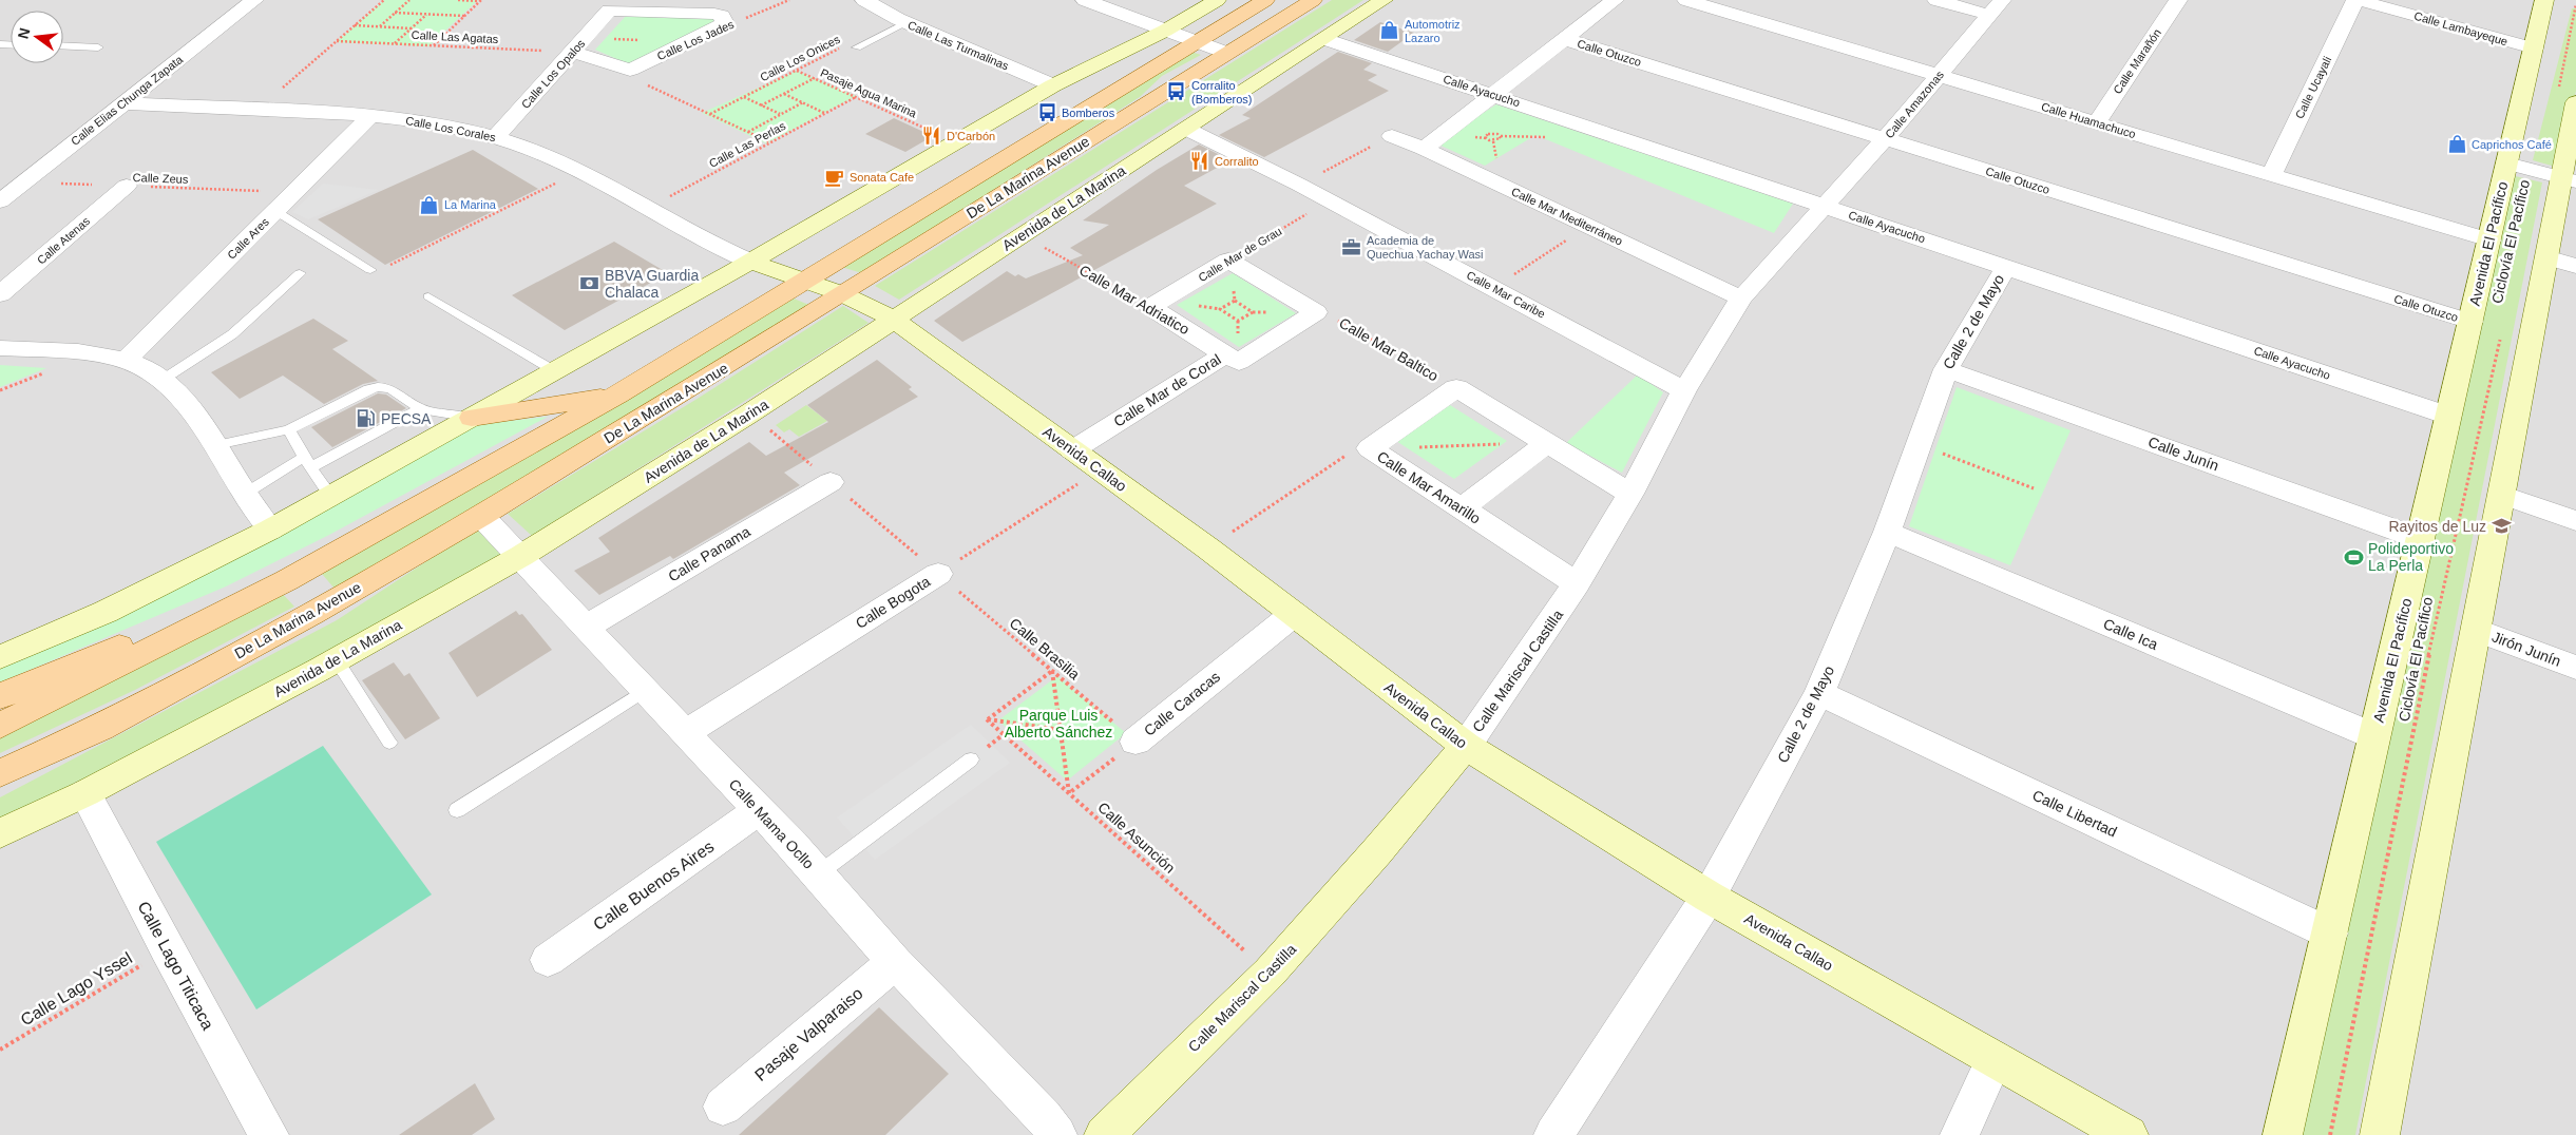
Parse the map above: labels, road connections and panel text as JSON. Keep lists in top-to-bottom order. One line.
{"streets":{"main road":["De La Marina Avenue"],"street":["Calle Lambayeque","Calle Los Jades","Calle Las Turmalinas","Calle Otuzco","Calle Marañón","Calle Los Opalos","Calle Ucayali","Calle Ayacucho","Calle Elias Chunga Zapata","Calle Amazonas","Calle Huamachuco","Calle Los Corales","Avenida de La Marina","Calle Mar Mediterráneo","Calle Ares","Calle Atenas","Avenida El Pacífico","Calle Mar de Grau","Calle Mar Caribe","Calle Mar Adriatico","Calle 2 de Mayo","Calle Mar Baltico","Calle Mar de Coral","Calle Junín","Avenida Callao","Calle Mar Amarillo","Calle Panama","Calle Bogota","Calle Ica","Jirón Junín","Calle Mariscal Castilla","Calle Caracas","Calle Libertad","Calle Mama Ocllo","Calle Buenos Aires","Calle Lago Titicaca","Pasaje Valparaiso"],"path":["Calle Las Agatas","Calle Los Onices","Pasaje Agua Marina","Calle Las Perlas","Calle Zeus","Ciclovía El Pacífico","Calle Brasilia","Calle Asunción","Calle Lago Yssel"]},"crossings":[["Calle Lambayeque","Calle Ucayali"],["Calle Lambayeque","Avenida El Pacífico"],["Calle Las Agatas","Calle Los Opalos"],["Calle Los Jades","Calle Los Opalos"],["Calle Otuzco","Calle Amazonas"],["Calle Otuzco","Avenida El Pacífico"],["Calle Los Onices","Pasaje Agua Marina"],["Calle Marañón","Calle Huamachuco"],["Calle Los Opalos","Calle Los Corales"],["Calle Ucayali","Calle Huamachuco"],["Calle Ayacucho","Calle Amazonas"],["Calle Ayacucho","Avenida de La Marina"],["Calle Ayacucho","Avenida El Pacífico"],["Calle Ayacucho","Calle 2 de Mayo"],["Calle Ayacucho","Calle Mariscal Castilla"],["Pasaje Agua Marina","Calle Las Perlas"],["Calle Elias Chunga Zapata","Calle Los Corales"],["Calle Elias Chunga Zapata","Calle Zeus"],["Calle Amazonas","Calle Huamachuco"],["Calle Amazonas","Calle Mariscal Castilla"],["Calle Huamachuco","Avenida El Pacífico"],["Calle Los Corales","Calle Las Perlas"],["Calle Los Corales","Calle Ares"],["Calle Los Corales","Avenida Callao"],["De La Marina Avenue","Avenida Callao"],["De La Marina Avenue","Calle Mama Ocllo"],["Calle Zeus","Calle Ares"],["Calle Zeus","Calle Atenas"],["Avenida de La Marina","Calle Mar Caribe"],["Avenida de La Marina","Avenida Callao"],["Avenida de La Marina","Calle Mama Ocllo"],["Avenida de La Marina","Calle Lago Titicaca"],["Calle Mar Mediterráneo","Calle Mariscal Castilla"],["Avenida El Pacífico","Calle Junín"],["Avenida El Pacífico","Calle Ica"],["Avenida El Pacífico","Calle Libertad"],["Calle Mar de Grau","Calle Mar Caribe"],["Calle Mar de Grau","Calle Mar Adriatico"],["Calle Mar Caribe","Calle Mariscal Castilla"],["Calle Mar Adriatico","Calle Mar de Coral"],["Calle 2 de Mayo","Calle Junín"],["Calle 2 de Mayo","Avenida Callao"],["Calle 2 de Mayo","Calle Ica"],["Calle 2 de Mayo","Calle Libertad"],["Calle Mar Baltico","Calle Mar de Coral"],["Calle Mar Baltico","Calle Mar Amarillo"],["Calle Mar Baltico","Calle Mariscal Castilla"],["Calle Mar de Coral","Avenida Callao"],["Avenida Callao","Calle Bogota"],["Avenida Callao","Calle Mariscal Castilla"],["Avenida Callao","Calle Caracas"],["Calle Mar Amarillo","Calle Mariscal Castilla"],["Calle Panama","Calle Mama Ocllo"],["Calle Bogota","Calle Brasilia"],["Calle Bogota","Calle Mama Ocllo"],["Calle Brasilia","Calle Caracas"],["Calle Mariscal Castilla","Calle Asunción"],["Calle Caracas","Calle Asunción"],["Calle Mama Ocllo","Calle Buenos Aires"],["Calle Mama Ocllo","Pasaje Valparaiso"],["Calle Lago Titicaca","Calle Lago Yssel"]],"parks":["Parque Luis Alberto Sánchez"],"places":{"shop":["Automotriz Lazaro","Caprichos Café","La Marina"],"bus stop":["Corralito (Bomberos)","Bomberos"],"restaurant":["D'Carbón","Corralito"],"cafe":["Sonata Cafe"],"office":["Academia de Quechua Yachay Wasi"],"bank":["BBVA Guardia Chalaca"],"fuel station":["PECSA"],"school or university":["Rayitos de Luz"],"sports":["Polideportivo La Perla"]},"north":"left"}
